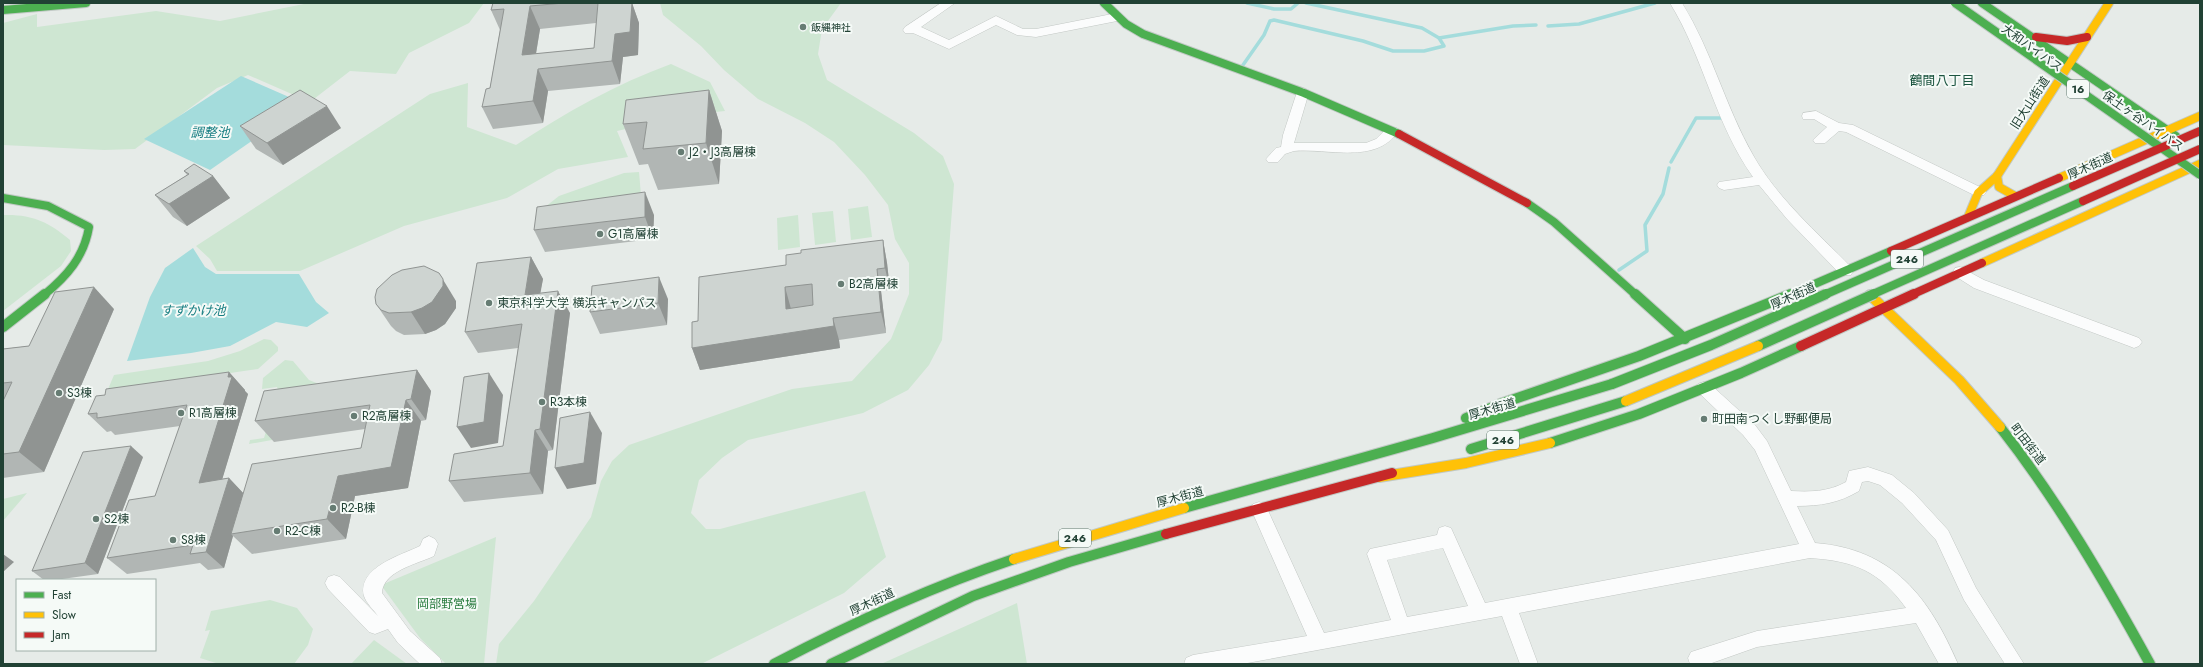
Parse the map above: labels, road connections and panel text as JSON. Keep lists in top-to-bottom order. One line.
{"streets":{"main road":["大和バイパス","16","旧大山街道","保土ヶ谷バイパス","厚木街道","246","町田街道"]},"crossings":[["大和バイパス","16"],["大和バイパス","旧大山街道"],["16","旧大山街道"]],"districts":["鶴間八丁目"],"water":["調整池","すずかけ池"],"parks":["岡部野営場"],"places":["飯縄神社","J2・J3高層棟","G1高層棟","B2高層棟","東京科学大学 横浜キャンパス","S3棟","R3本棟","R1高層棟","R2高層棟","町田南つくし野郵便局","R2-B棟","S2棟","R2-C棟","S8棟"],"legend":["Fast","Slow","Jam"]}
